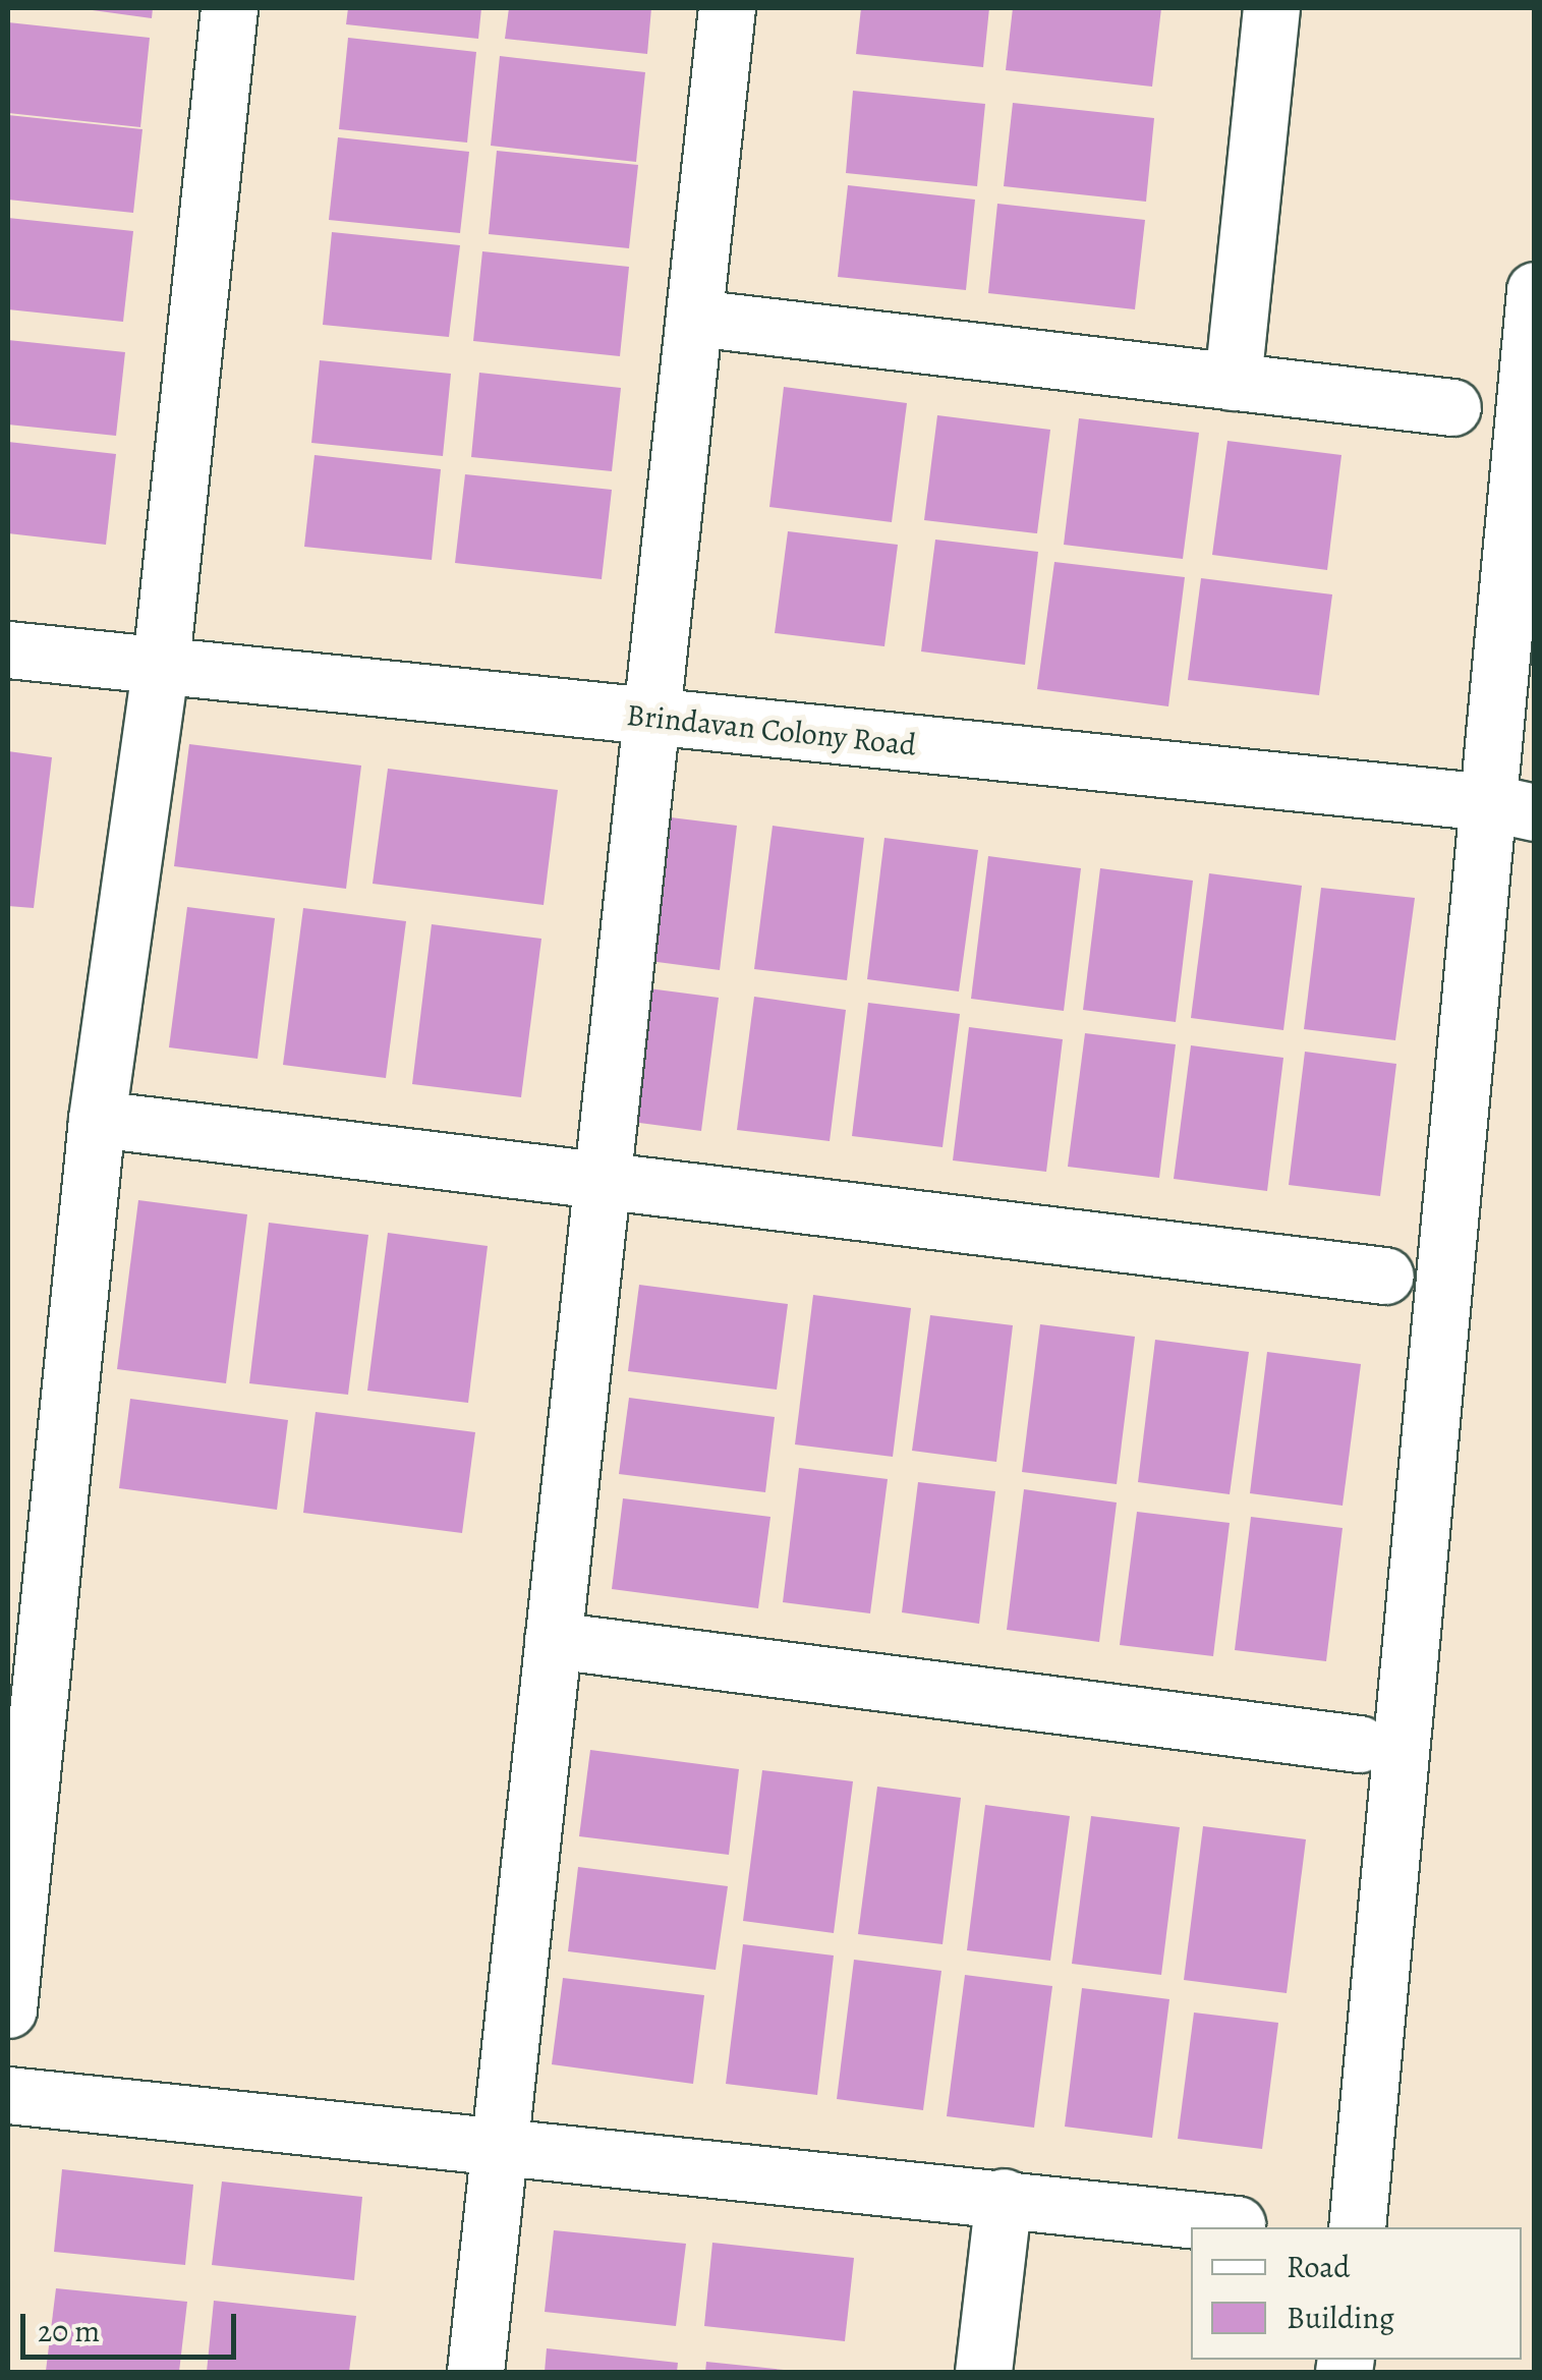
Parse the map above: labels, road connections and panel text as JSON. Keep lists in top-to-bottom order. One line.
{"streets":{"street":["Brindavan Colony Road"]},"legend":["Road","Building"],"scale_bar":"20 m"}
